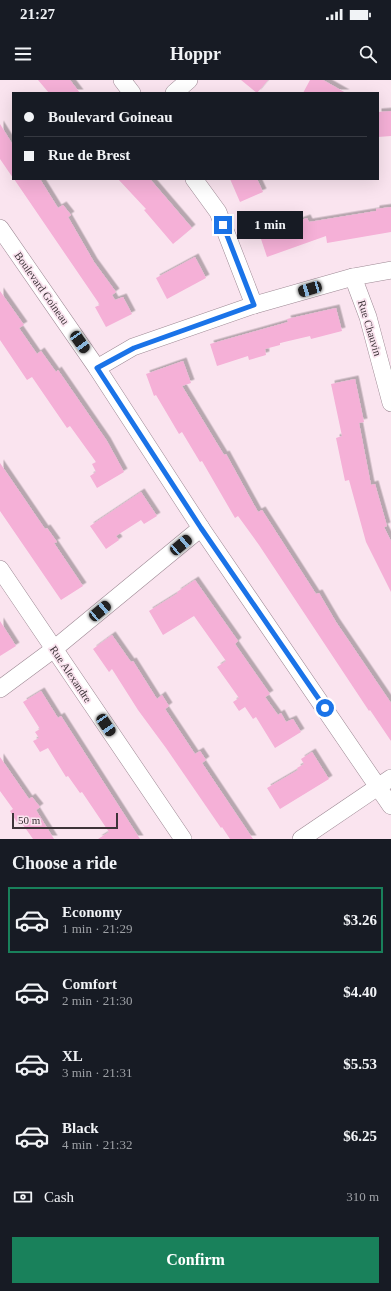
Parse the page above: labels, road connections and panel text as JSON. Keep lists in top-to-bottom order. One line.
{"streets":{"street":["Boulevard Goineau","Rue Chauvin","Rue Alexandre"]},"scale_bar":"50 m","page":{"status":"21:27","header":"Hoppr","banner":["Boulevard Goineau","Rue de Brest"],"bubble":"1 min","scale":"50 m","heading":"Choose a ride","list":[{"name":"Economy","note":"1 min · 21:29","value":"$3.26"},{"name":"Comfort","note":"2 min · 21:30","value":"$4.40"},{"name":"XL","note":"3 min · 21:31","value":"$5.53"},{"name":"Black","note":"4 min · 21:32","value":"$6.25"}],"pay":["Cash","310 m"],"buttons":"Confirm"}}
